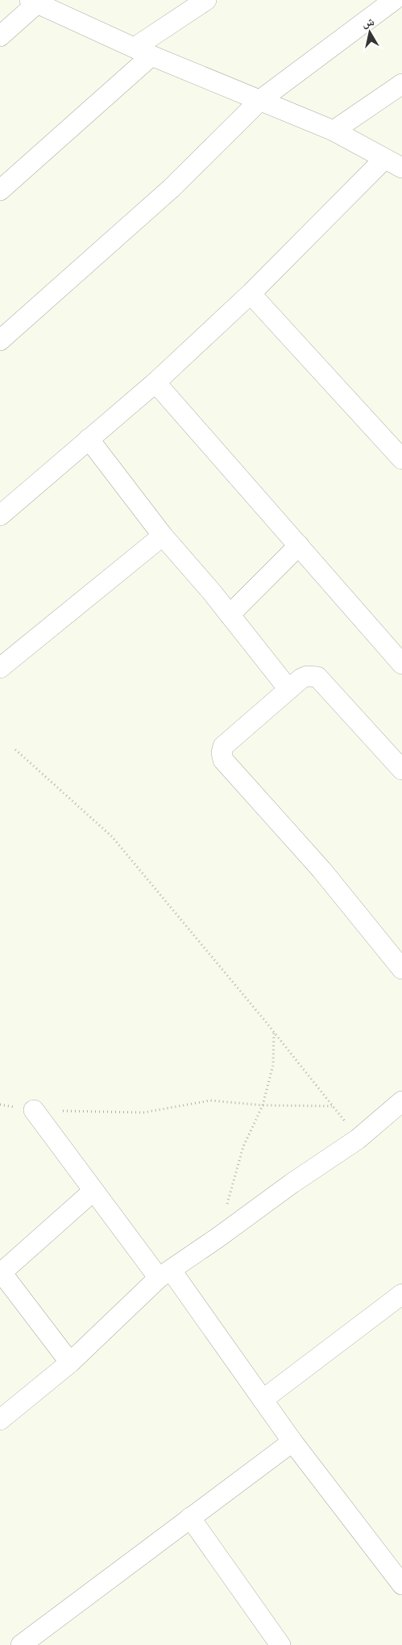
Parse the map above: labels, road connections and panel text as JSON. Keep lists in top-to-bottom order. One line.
{"north":"top"}
